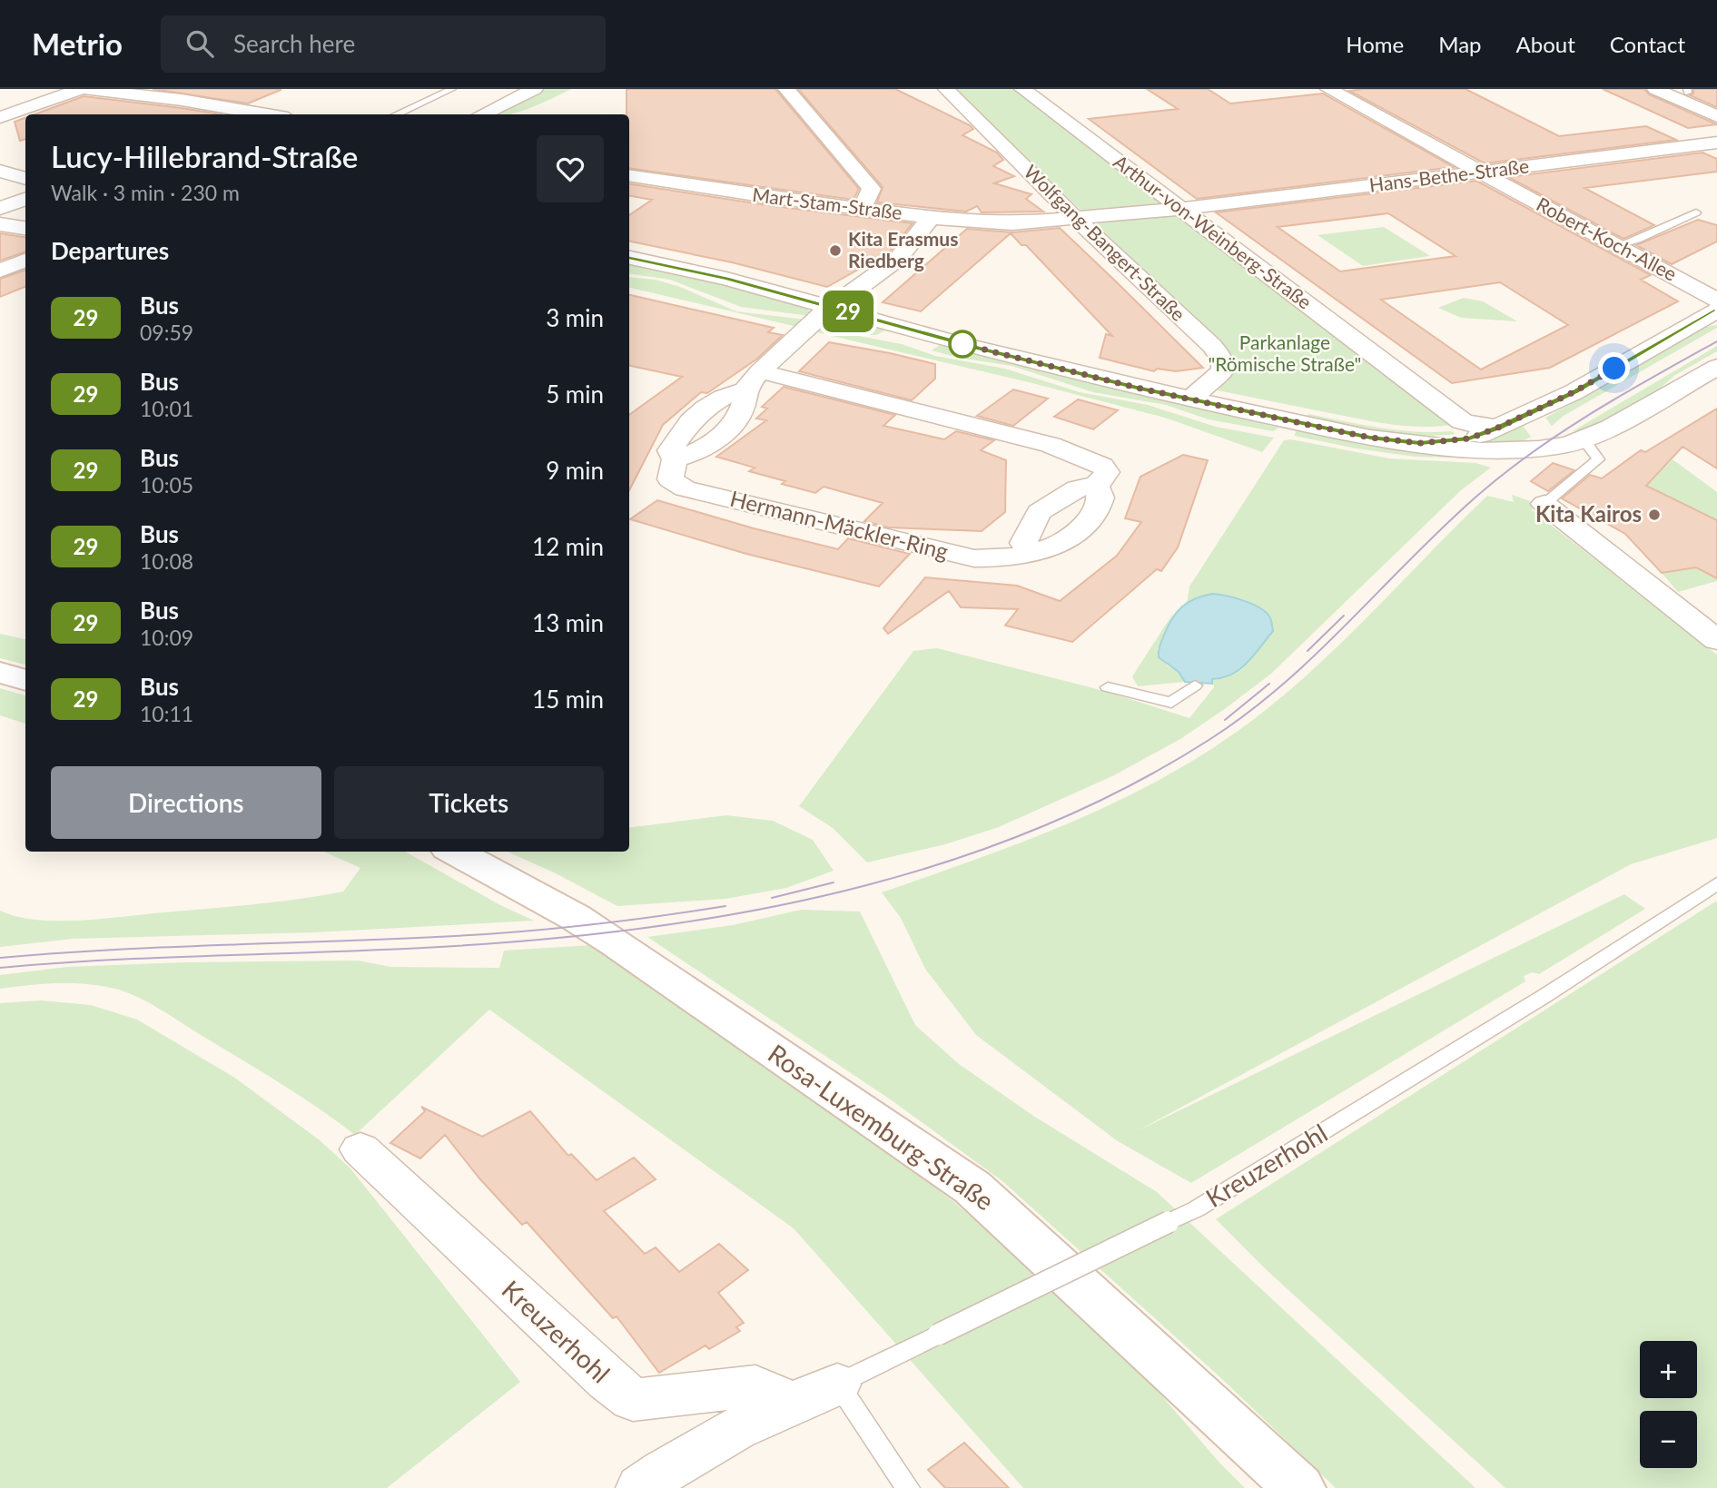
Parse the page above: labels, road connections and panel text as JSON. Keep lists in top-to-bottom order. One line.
{"streets":{"main road":["Rosa-Luxemburg-Straße"],"street":["Hans-Bethe-Straße","Mart-Stam-Straße","Arthur-von-Weinberg-Straße","Robert-Koch-Allee","Wolfgang-Bangert-Straße","Hermann-Mäckler-Ring","Kreuzerhohl"]},"crossings":[["Hans-Bethe-Straße","Mart-Stam-Straße"],["Hans-Bethe-Straße","Arthur-von-Weinberg-Straße"],["Hans-Bethe-Straße","Robert-Koch-Allee"],["Mart-Stam-Straße","Arthur-von-Weinberg-Straße"],["Mart-Stam-Straße","Wolfgang-Bangert-Straße"],["Mart-Stam-Straße","Hermann-Mäckler-Ring"]],"parks":["Parkanlage \"Römische Straße\""],"places":["Kita Erasmus Riedberg","Kita Kairos"],"lines":["bus line 29"],"page":{"header":"Metrio","search":"Search here","nav":["Home","Map","About","Contact"],"on_map":"29","heading":[["Lucy-Hillebrand-Straße","Walk · 3 min · 230 m"],"Departures"],"list":[{"mark":"29","name":"Bus","note":"09:59","value":"3 min"},{"mark":"29","name":"Bus","note":"10:01","value":"5 min"},{"mark":"29","name":"Bus","note":"10:05","value":"9 min"},{"mark":"29","name":"Bus","note":"10:08","value":"12 min"},{"mark":"29","name":"Bus","note":"10:09","value":"13 min"},{"mark":"29","name":"Bus","note":"10:11","value":"15 min"}],"buttons":["Directions","Tickets"],"map_buttons":["+","−"]}}
